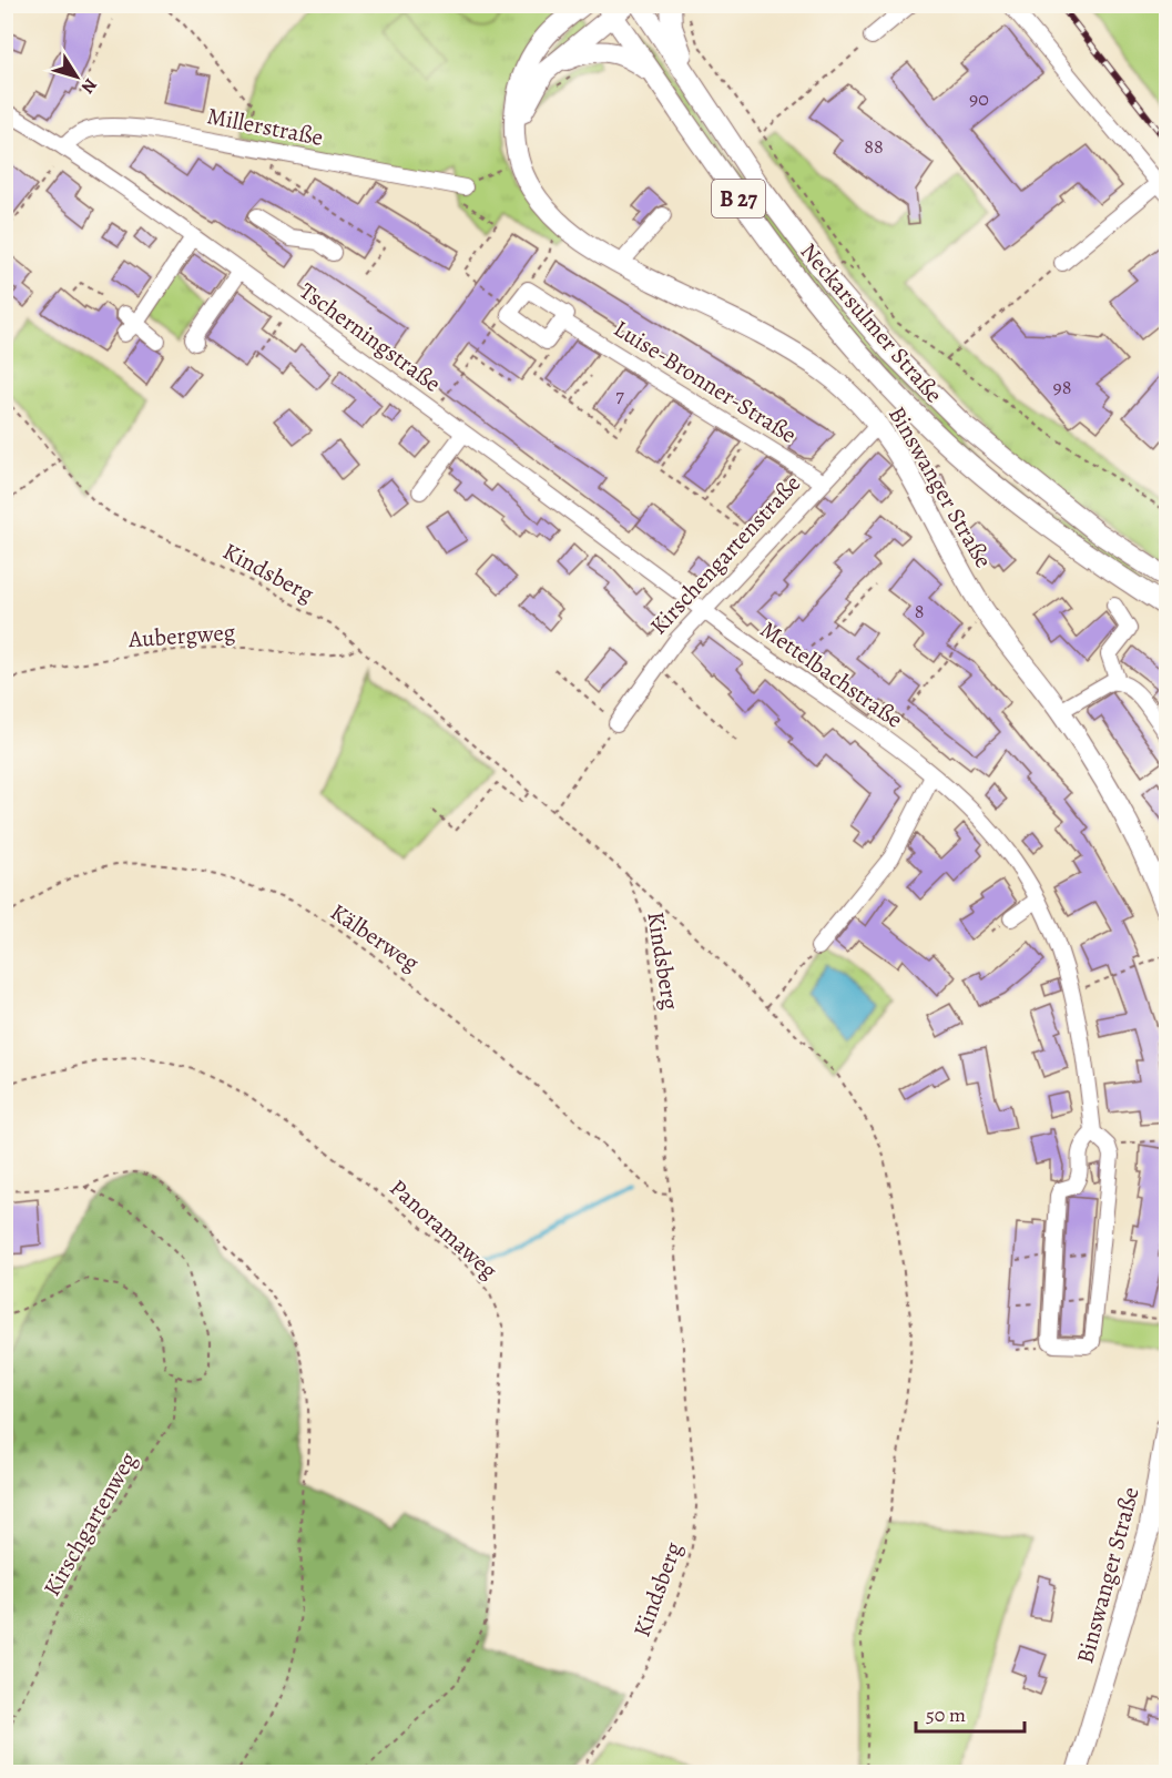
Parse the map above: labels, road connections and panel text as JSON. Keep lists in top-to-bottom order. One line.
{"streets":{"main road":["B 27","Neckarsulmer Straße","Binswanger Straße"],"street":["Millerstraße","Tscherningstraße","Luise-Bronner-Straße","Kirschengartenstraße","Mettelbachstraße"],"path":["Kindsberg","Aubergweg","Kälberweg","Panoramaweg","Kirschgartenweg"]},"crossings":[["Millerstraße","Tscherningstraße"],["Tscherningstraße","Kirschengartenstraße"],["Tscherningstraße","Mettelbachstraße"],["Luise-Bronner-Straße","Kirschengartenstraße"],["Binswanger Straße","Kirschengartenstraße"],["Kirschengartenstraße","Mettelbachstraße"],["Kindsberg","Aubergweg"],["Kindsberg","Kälberweg"]],"house_numbers":["90","88","98","7","8"],"scale_bar":"50 m","north":"bottom right"}
